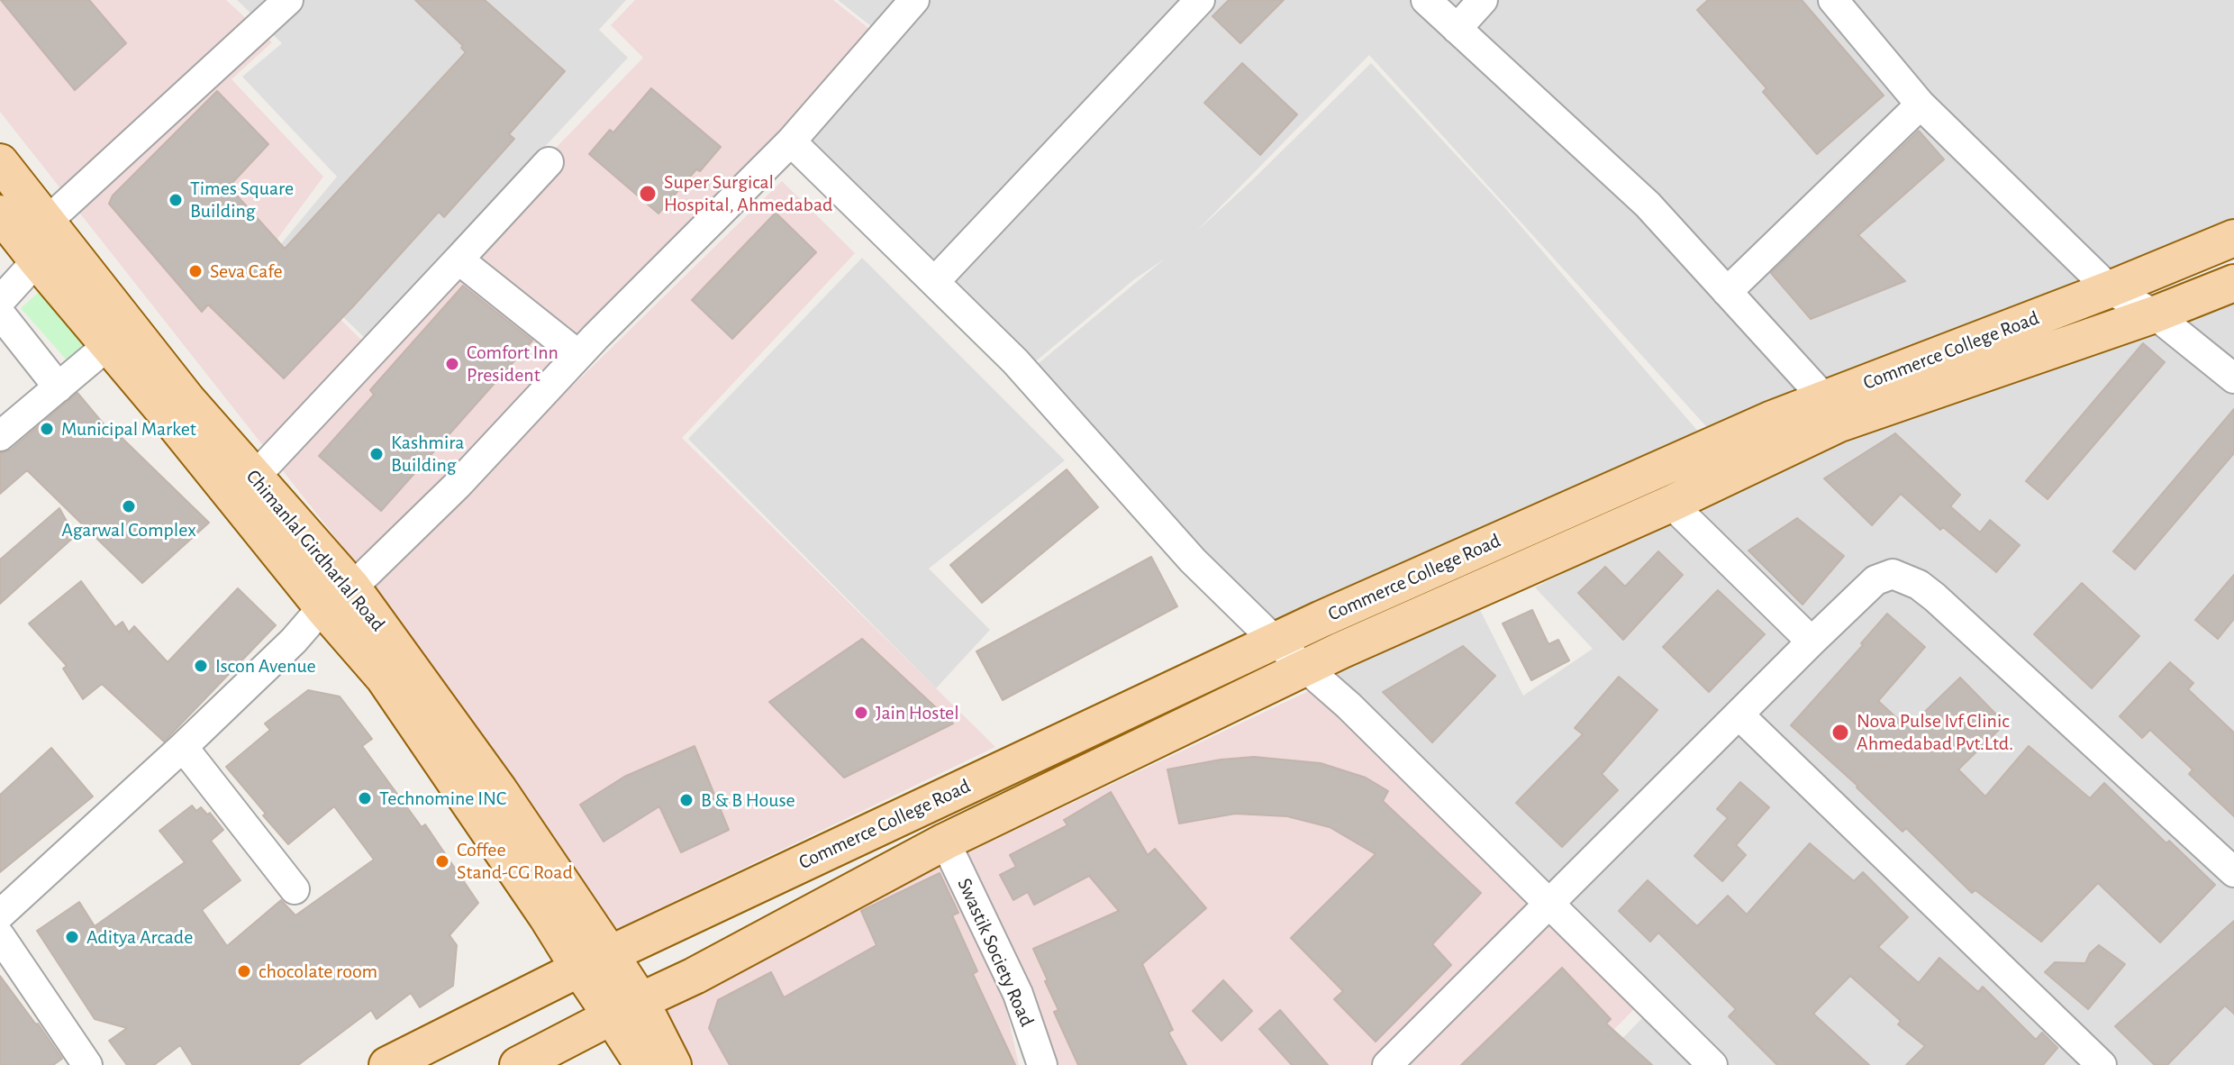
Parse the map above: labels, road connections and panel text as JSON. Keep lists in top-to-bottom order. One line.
{"streets":{"main road":["Commerce College Road","Chimanlal Girdharlal Road"],"street":["Swastik Society Road"]},"crossings":[["Commerce College Road","Chimanlal Girdharlal Road"],["Commerce College Road","Swastik Society Road"]],"places":["Super Surgical Hospital, Ahmedabad","Times Square Building","Seva Cafe","Comfort Inn President","Municipal Market","Kashmira Building","Agarwal Complex","Iscon Avenue","Jain Hostel","Nova Pulse Ivf Clinic Ahmedabad Pvt.Ltd.","Technomine INC","B & B House","Coffee Stand-CG Road","Aditya Arcade","chocolate room"]}
